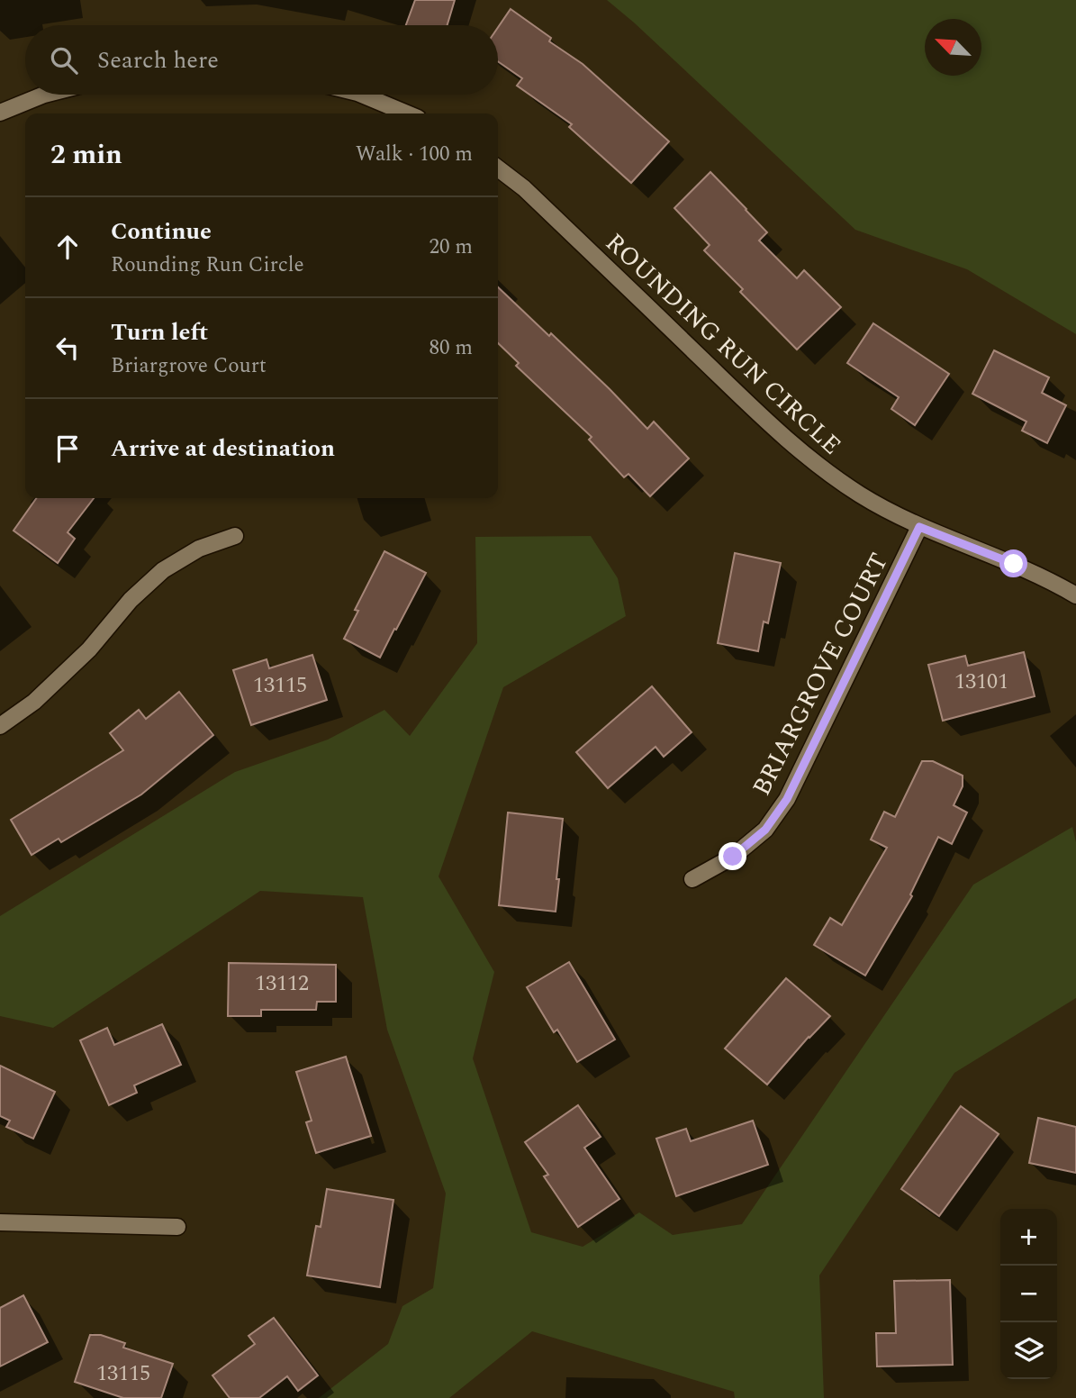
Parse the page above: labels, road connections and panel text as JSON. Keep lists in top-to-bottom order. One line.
{"streets":{"street":["ROUNDING RUN CIRCLE","BRIARGROVE COURT"]},"crossings":[["ROUNDING RUN CIRCLE","BRIARGROVE COURT"]],"house_numbers":["13101","13115","13112","13115"],"north":"top left","page":{"search":"Search here","heading":["2 min","Walk · 100 m"],"list":[["Continue","Rounding Run Circle","20 m"],["Turn left","Briargrove Court","80 m"],"Arrive at destination"],"map_buttons":["+","−"]}}
